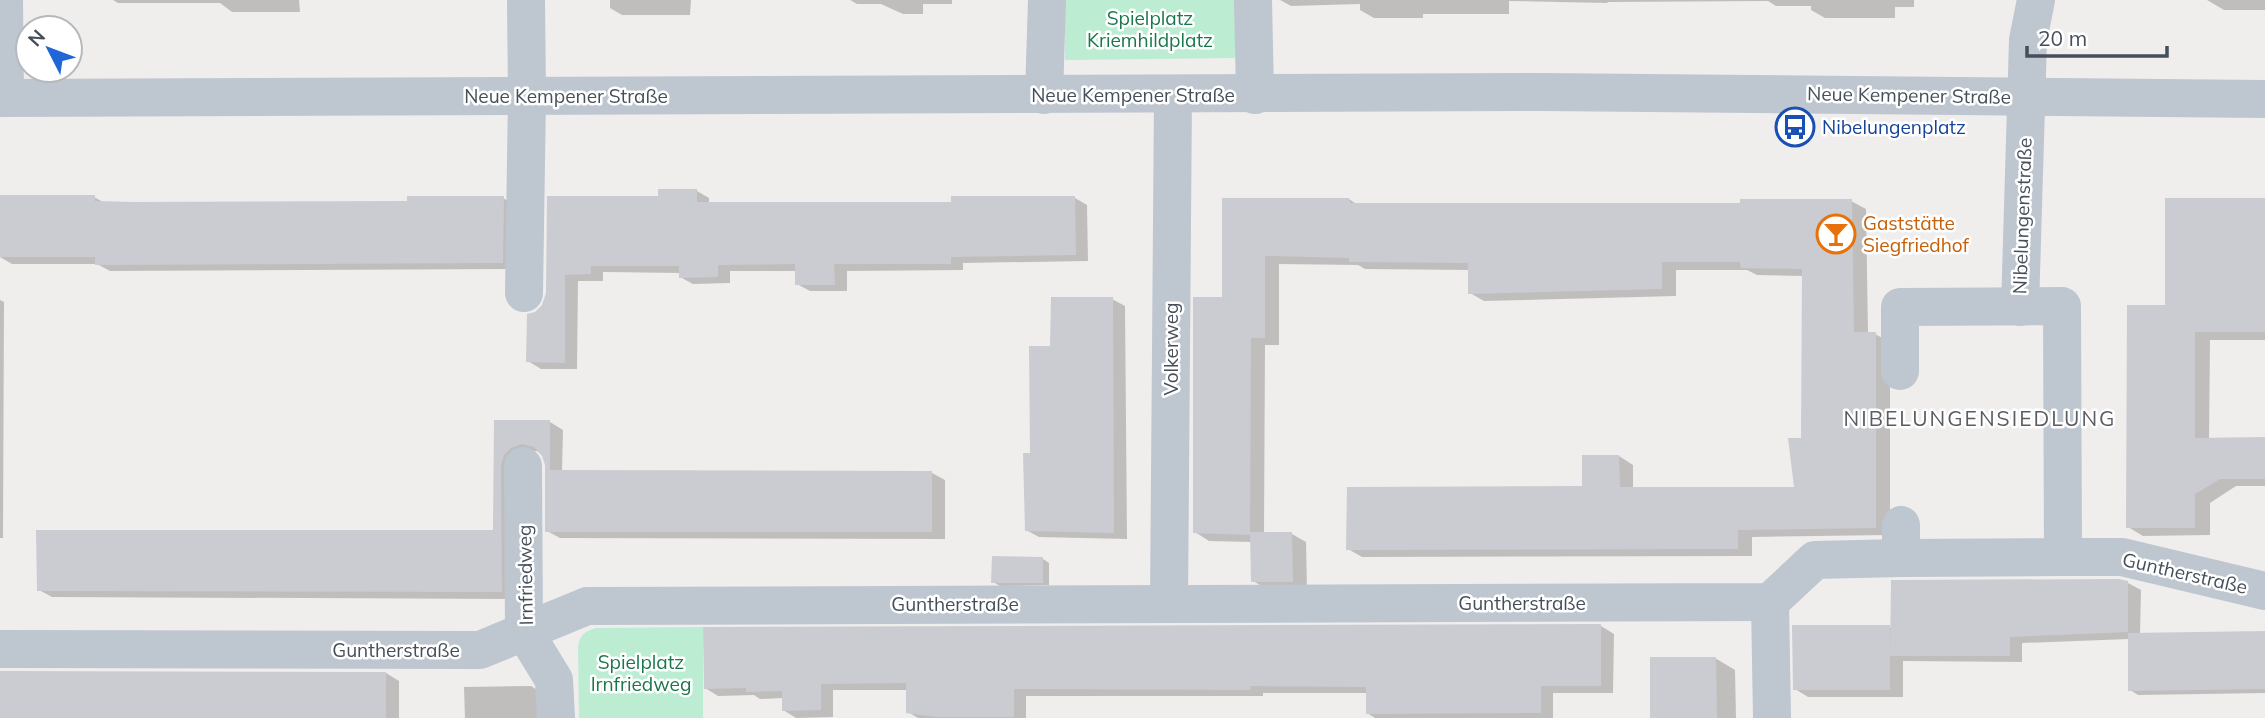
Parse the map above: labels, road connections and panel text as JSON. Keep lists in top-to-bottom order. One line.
{"streets":{"street":["Neue Kempener Straße","Nibelungenstraße","Volkerweg","Guntherstraße","Irnfriedweg"]},"crossings":[["Neue Kempener Straße","Nibelungenstraße"],["Neue Kempener Straße","Volkerweg"],["Volkerweg","Guntherstraße"],["Guntherstraße","Irnfriedweg"]],"districts":["NIBELUNGENSIEDLUNG"],"parks":["Spielplatz Kriemhildplatz","Spielplatz Irnfriedweg"],"places":{"bus stop":["Nibelungenplatz"],"bar":["Gaststätte Siegfriedhof"]},"scale_bar":"20 m","north":"top left"}
